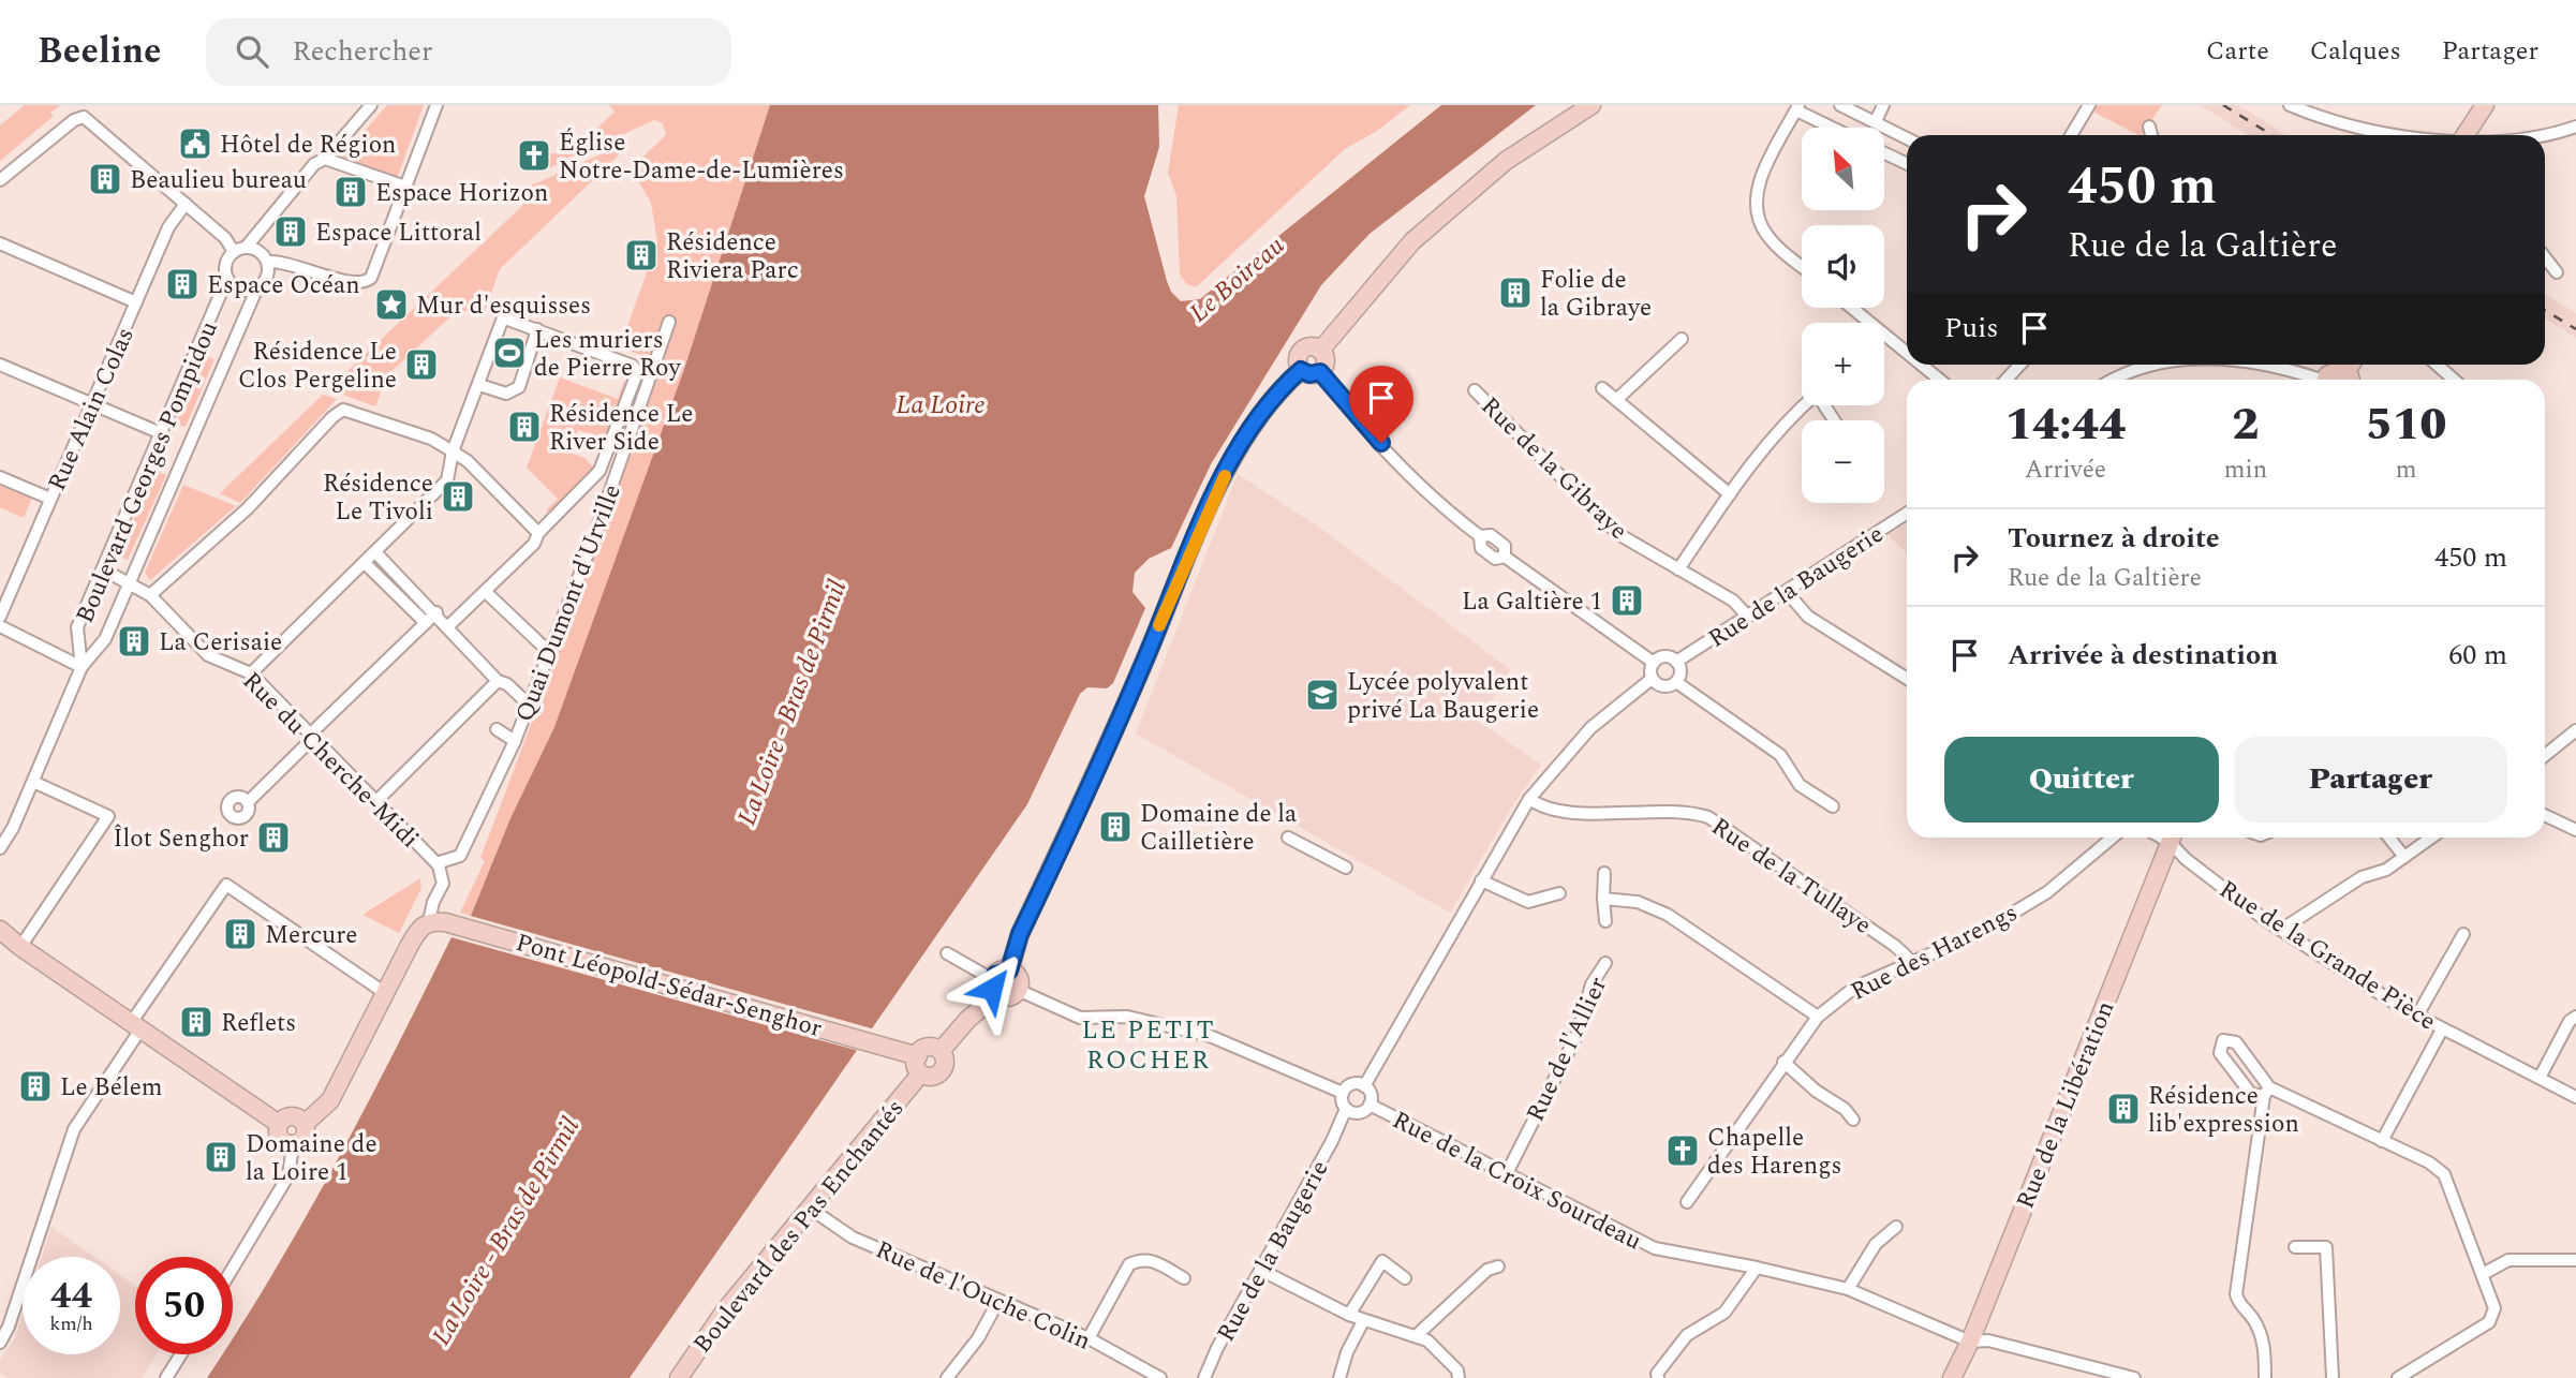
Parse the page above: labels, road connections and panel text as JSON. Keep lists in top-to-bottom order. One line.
{"streets":{"street":["Rue Alain Colas","Rue de la Gibraye","Boulevard Georges Pompidou","Rue de la Baugerie","Quai Dumont d'Urville","Rue du Cherche-Midi","Rue de la Tullaye","Rue des Harengs","Rue de la Grande Pièce","Pont Léopold-Sédar-Senghor","Rue de l'Allier","Rue de la Libération","Rue de la Croix Sourdeau","Boulevard des Pas Enchantés","Rue de l'Ouche Colin"]},"crossings":[["Rue de la Gibraye","Rue de la Baugerie"],["Boulevard Georges Pompidou","Rue du Cherche-Midi"],["Rue de la Baugerie","Rue de la Croix Sourdeau"],["Quai Dumont d'Urville","Rue du Cherche-Midi"],["Rue du Cherche-Midi","Pont Léopold-Sédar-Senghor"],["Rue de la Tullaye","Rue des Harengs"],["Pont Léopold-Sédar-Senghor","Boulevard des Pas Enchantés"],["Rue de l'Allier","Rue de la Croix Sourdeau"],["Rue de la Libération","Rue de la Croix Sourdeau"],["Boulevard des Pas Enchantés","Rue de l'Ouche Colin"]],"districts":["LE PETIT ROCHER"],"water":["Le Boireau","La Loire","La Loire - Bras de Pirmil"],"places":{"public building":["Hôtel de Région"],"church":["Église Notre-Dame-de-Lumières","Chapelle des Harengs"],"building":["Beaulieu bureau","Espace Horizon","Espace Littoral","Résidence Riviera Parc","Espace Océan","Folie de la Gibraye","Résidence Le Clos Pergeline","Résidence Le River Side","Résidence Le Tivoli","La Galtière 1","La Cerisaie","Domaine de la Cailletière","Îlot Senghor","Mercure","Reflets","Le Bélem","Résidence lib'expression","Domaine de la Loire 1"],"place":["Mur d'esquisses"],"sports":["Les muriers de Pierre Roy"],"school or university":["Lycée polyvalent privé La Baugerie"]},"north":"top left","page":{"header":"Beeline","search":"Rechercher","nav":["Carte","Calques","Partager"],"map_buttons":["+","−"],"turn":["450 m","Rue de la Galtière"],"then":"Puis","eta":["14:44","Arrivée","2","min","510","m"],"list":[{"name":"Tournez à droite","note":"Rue de la Galtière","value":"450 m"},{"name":"Arrivée à destination","value":"60 m"}],"buttons":["Quitter","Partager"],"speed":"44 km/h","limit":"50"}}
